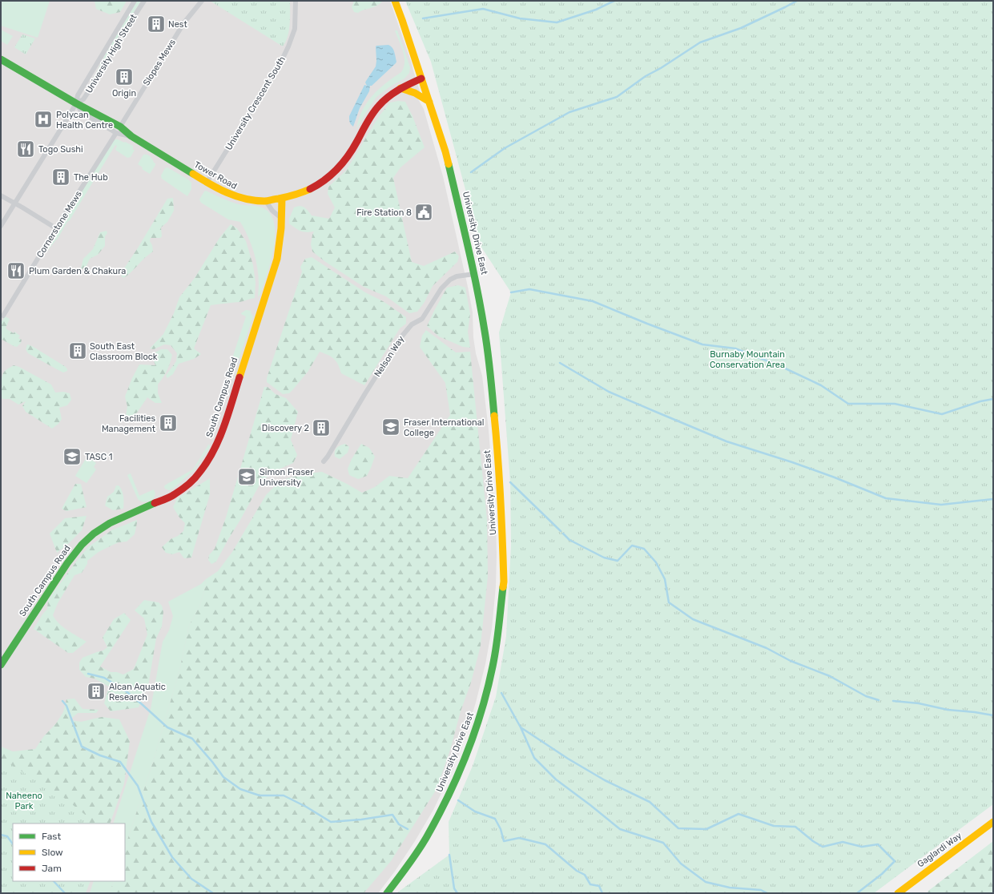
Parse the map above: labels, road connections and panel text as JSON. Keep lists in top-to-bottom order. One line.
{"streets":{"street":["University High Street","Slopes Mews","University Crescent South","Tower Road","Cornerstone Mews","University Drive East","Nelson Way","South Campus Road","Gaglardi Way"]},"crossings":[["University High Street","Tower Road"],["Slopes Mews","Tower Road"],["University Crescent South","Tower Road"],["Tower Road","Cornerstone Mews"],["Tower Road","University Drive East"],["Tower Road","South Campus Road"],["University Drive East","Nelson Way"]],"parks":["Burnaby Mountain Conservation Area","Naheeno Park"],"places":{"building":["Nest","Origin","The Hub","South East Classroom Block","Facilities Management","Discovery 2","Alcan Aquatic Research"],"hospital":["Polycan Health Centre"],"restaurant":["Togo Sushi","Plum Garden & Chakura"],"public building":["Fire Station 8"],"school or university":["Fraser International College","TASC 1","Simon Fraser University"]},"legend":["Fast","Slow","Jam"]}
